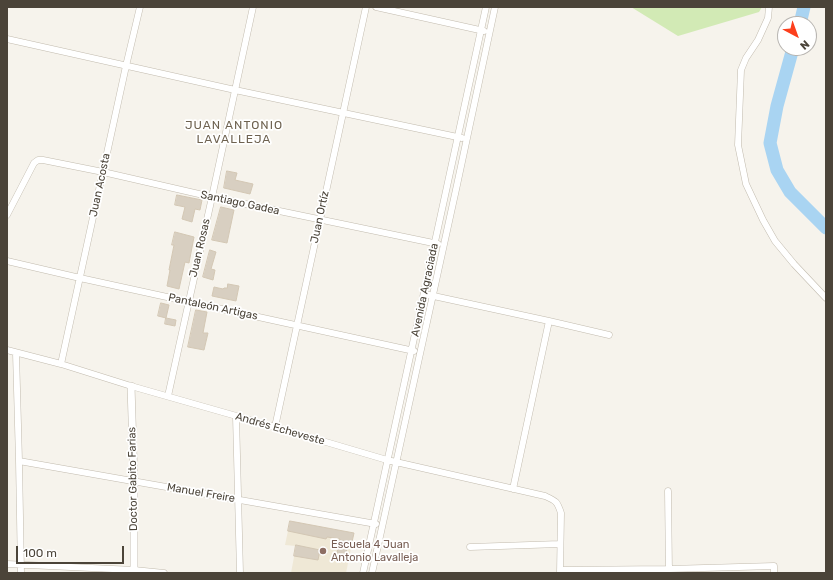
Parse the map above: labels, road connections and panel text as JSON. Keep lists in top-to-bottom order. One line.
{"streets":{"street":["Juan Acosta","Santiago Gadea","Juan Ortíz","Juan Rosas","Avenida Agraciada","Pantaleón Artigas","Andrés Echeveste","Doctor Gabito Farias","Manuel Freire"]},"crossings":[["Juan Acosta","Santiago Gadea"],["Juan Acosta","Pantaleón Artigas"],["Juan Acosta","Andrés Echeveste"],["Santiago Gadea","Juan Ortíz"],["Santiago Gadea","Juan Rosas"],["Santiago Gadea","Avenida Agraciada"],["Juan Ortíz","Pantaleón Artigas"],["Juan Ortíz","Andrés Echeveste"],["Juan Rosas","Pantaleón Artigas"],["Juan Rosas","Andrés Echeveste"],["Avenida Agraciada","Pantaleón Artigas"],["Avenida Agraciada","Andrés Echeveste"],["Avenida Agraciada","Manuel Freire"],["Andrés Echeveste","Doctor Gabito Farias"],["Doctor Gabito Farias","Manuel Freire"]],"districts":["JUAN ANTONIO LAVALLEJA"],"places":["Escuela 4 Juan Antonio Lavalleja"],"scale_bar":"100 m","north":"bottom right"}
